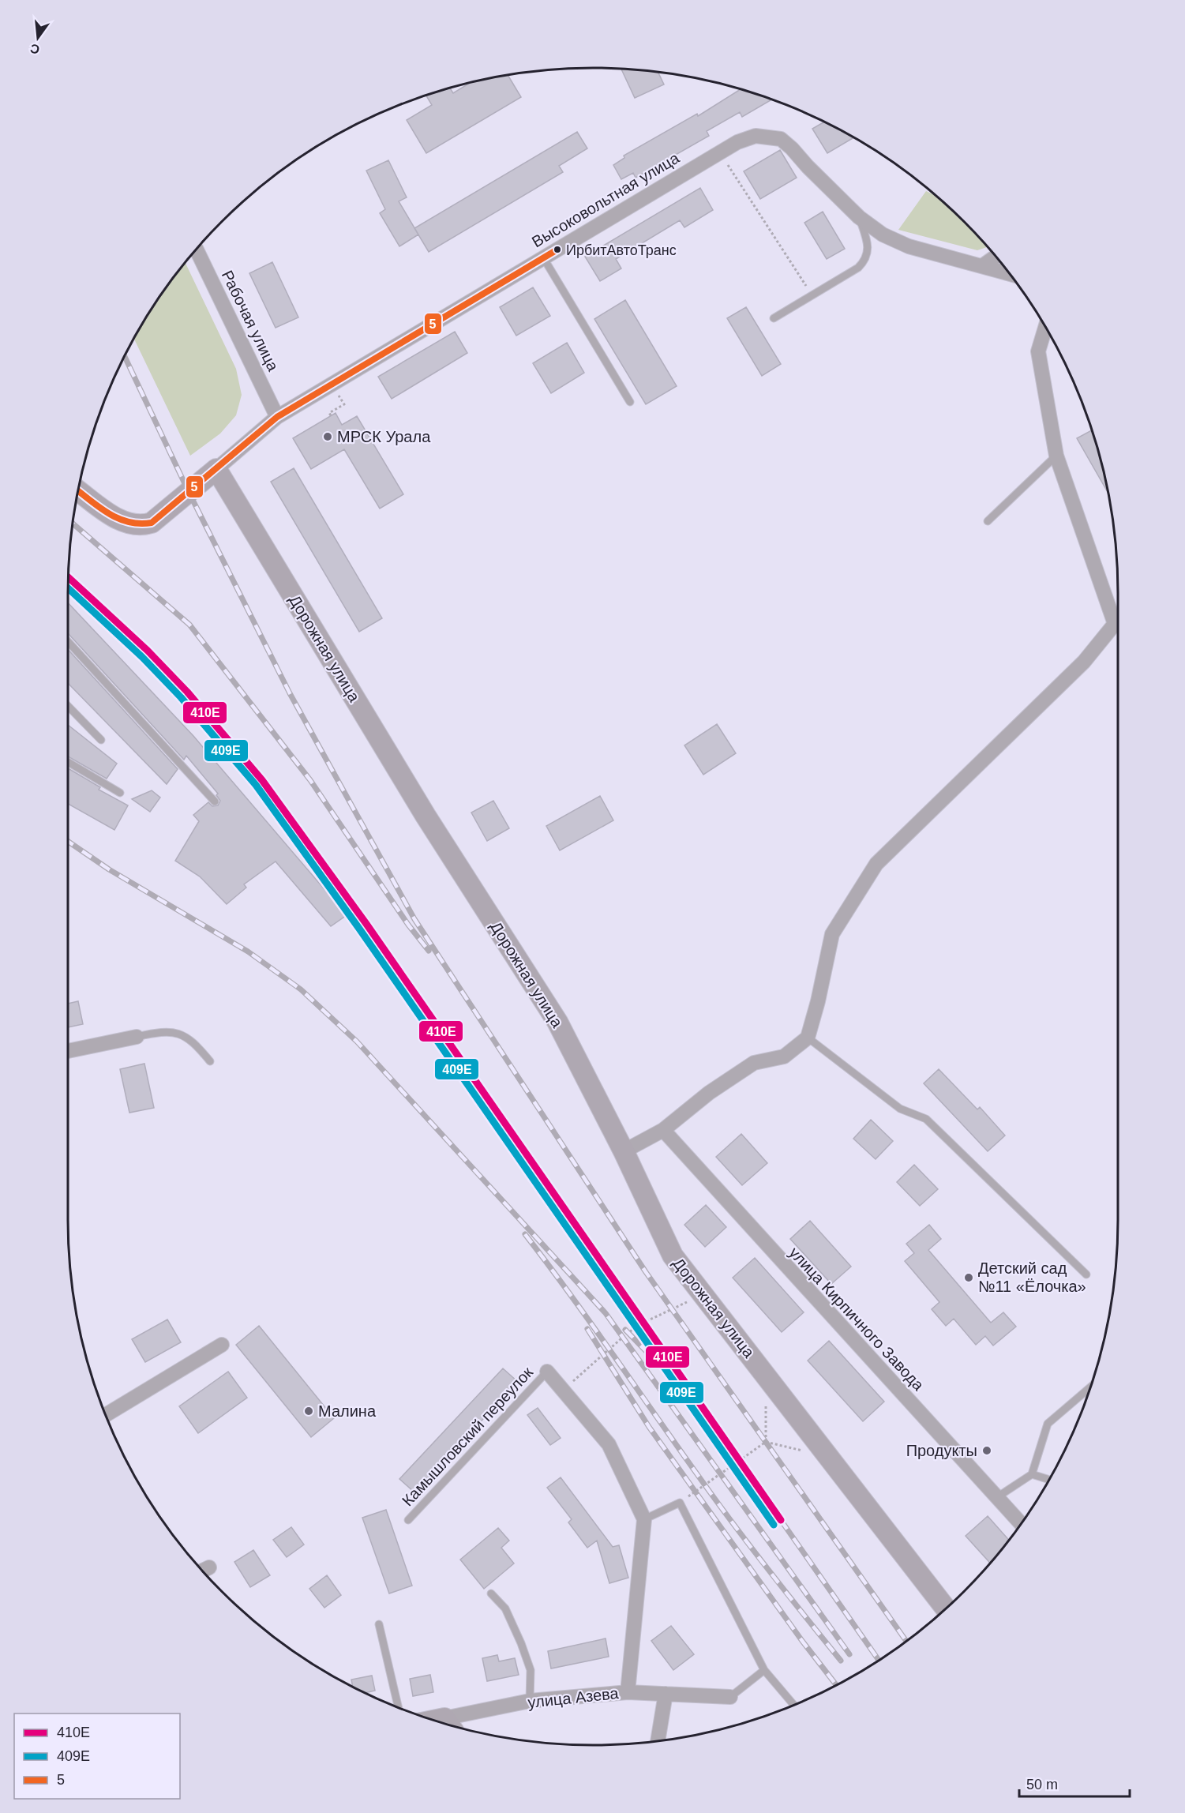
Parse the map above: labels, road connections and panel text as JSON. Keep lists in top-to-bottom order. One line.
{"streets":{"street":["Высоковольтная улица","Рабочая улица","Дорожная улица","улица Кирпичного Завода","улица Азева"],"lane":["Камышловский переулок"]},"crossings":[["Высоковольтная улица","Рабочая улица"],["Высоковольтная улица","Дорожная улица"]],"places":["ИрбитАвтоТранс","МРСК Урала","Детский сад №11 «Ёлочка»","Малина","Продукты"],"lines":["transit line 5","transit line 410E","transit line 409E"],"legend":["410E","409E","5"],"scale_bar":"50 m","north":"bottom"}
